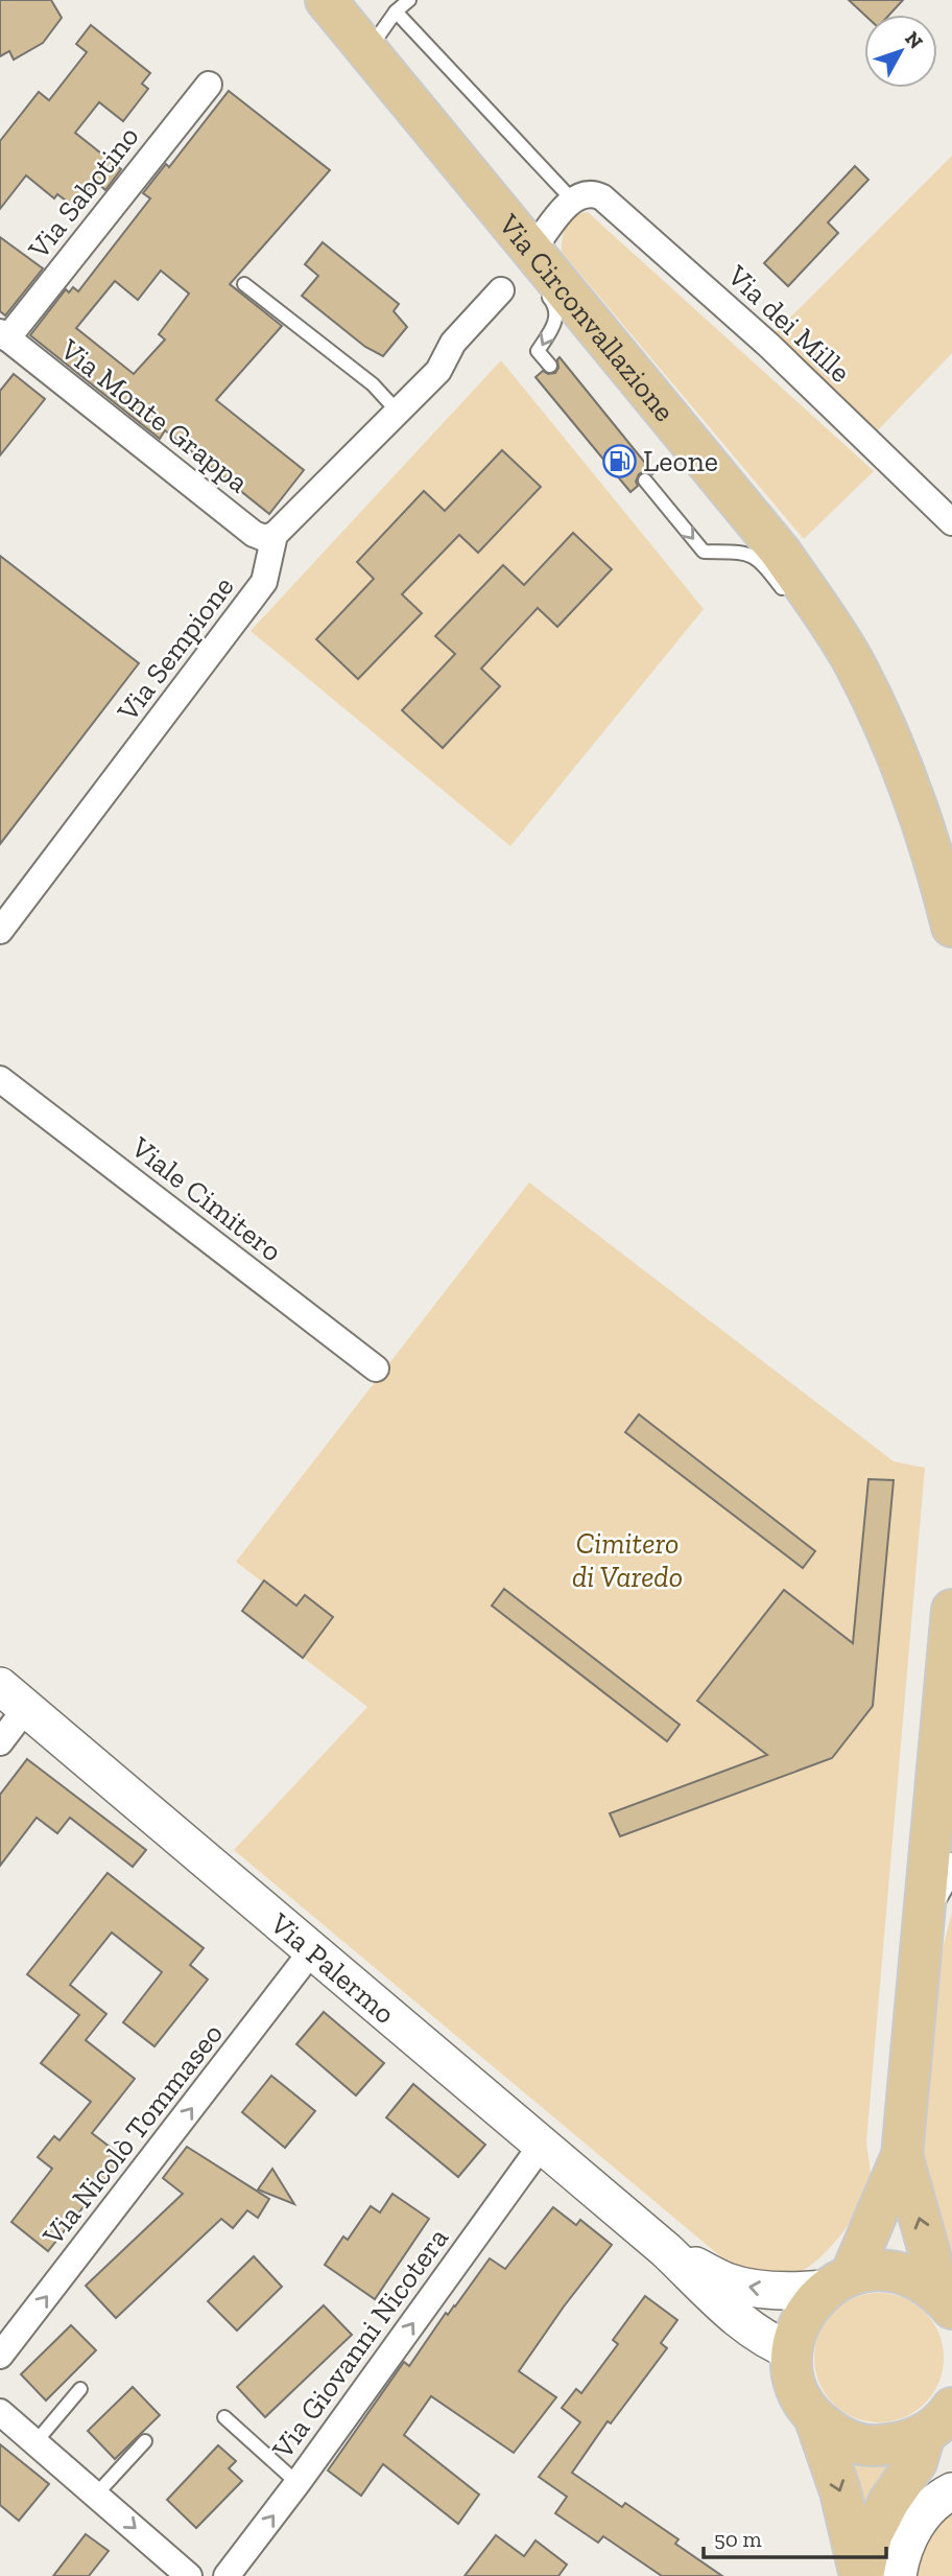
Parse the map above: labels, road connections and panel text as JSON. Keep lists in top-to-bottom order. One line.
{"streets":{"main road":["Via Circonvallazione"],"street":["Via Sabotino","Via dei Mille","Via Monte Grappa","Via Sempione","Viale Cimitero","Via Palermo","Via Nicolò Tommaseo","Via Giovanni Nicotera"]},"crossings":[["Via Sabotino","Via Monte Grappa"],["Via Monte Grappa","Via Sempione"],["Via Palermo","Via Nicolò Tommaseo"],["Via Palermo","Via Giovanni Nicotera"]],"one_way":["Via Nicolò Tommaseo","Via Giovanni Nicotera"],"parks":["Cimitero di Varedo"],"places":{"fuel station":["Leone"]},"scale_bar":"50 m","north":"top right"}
